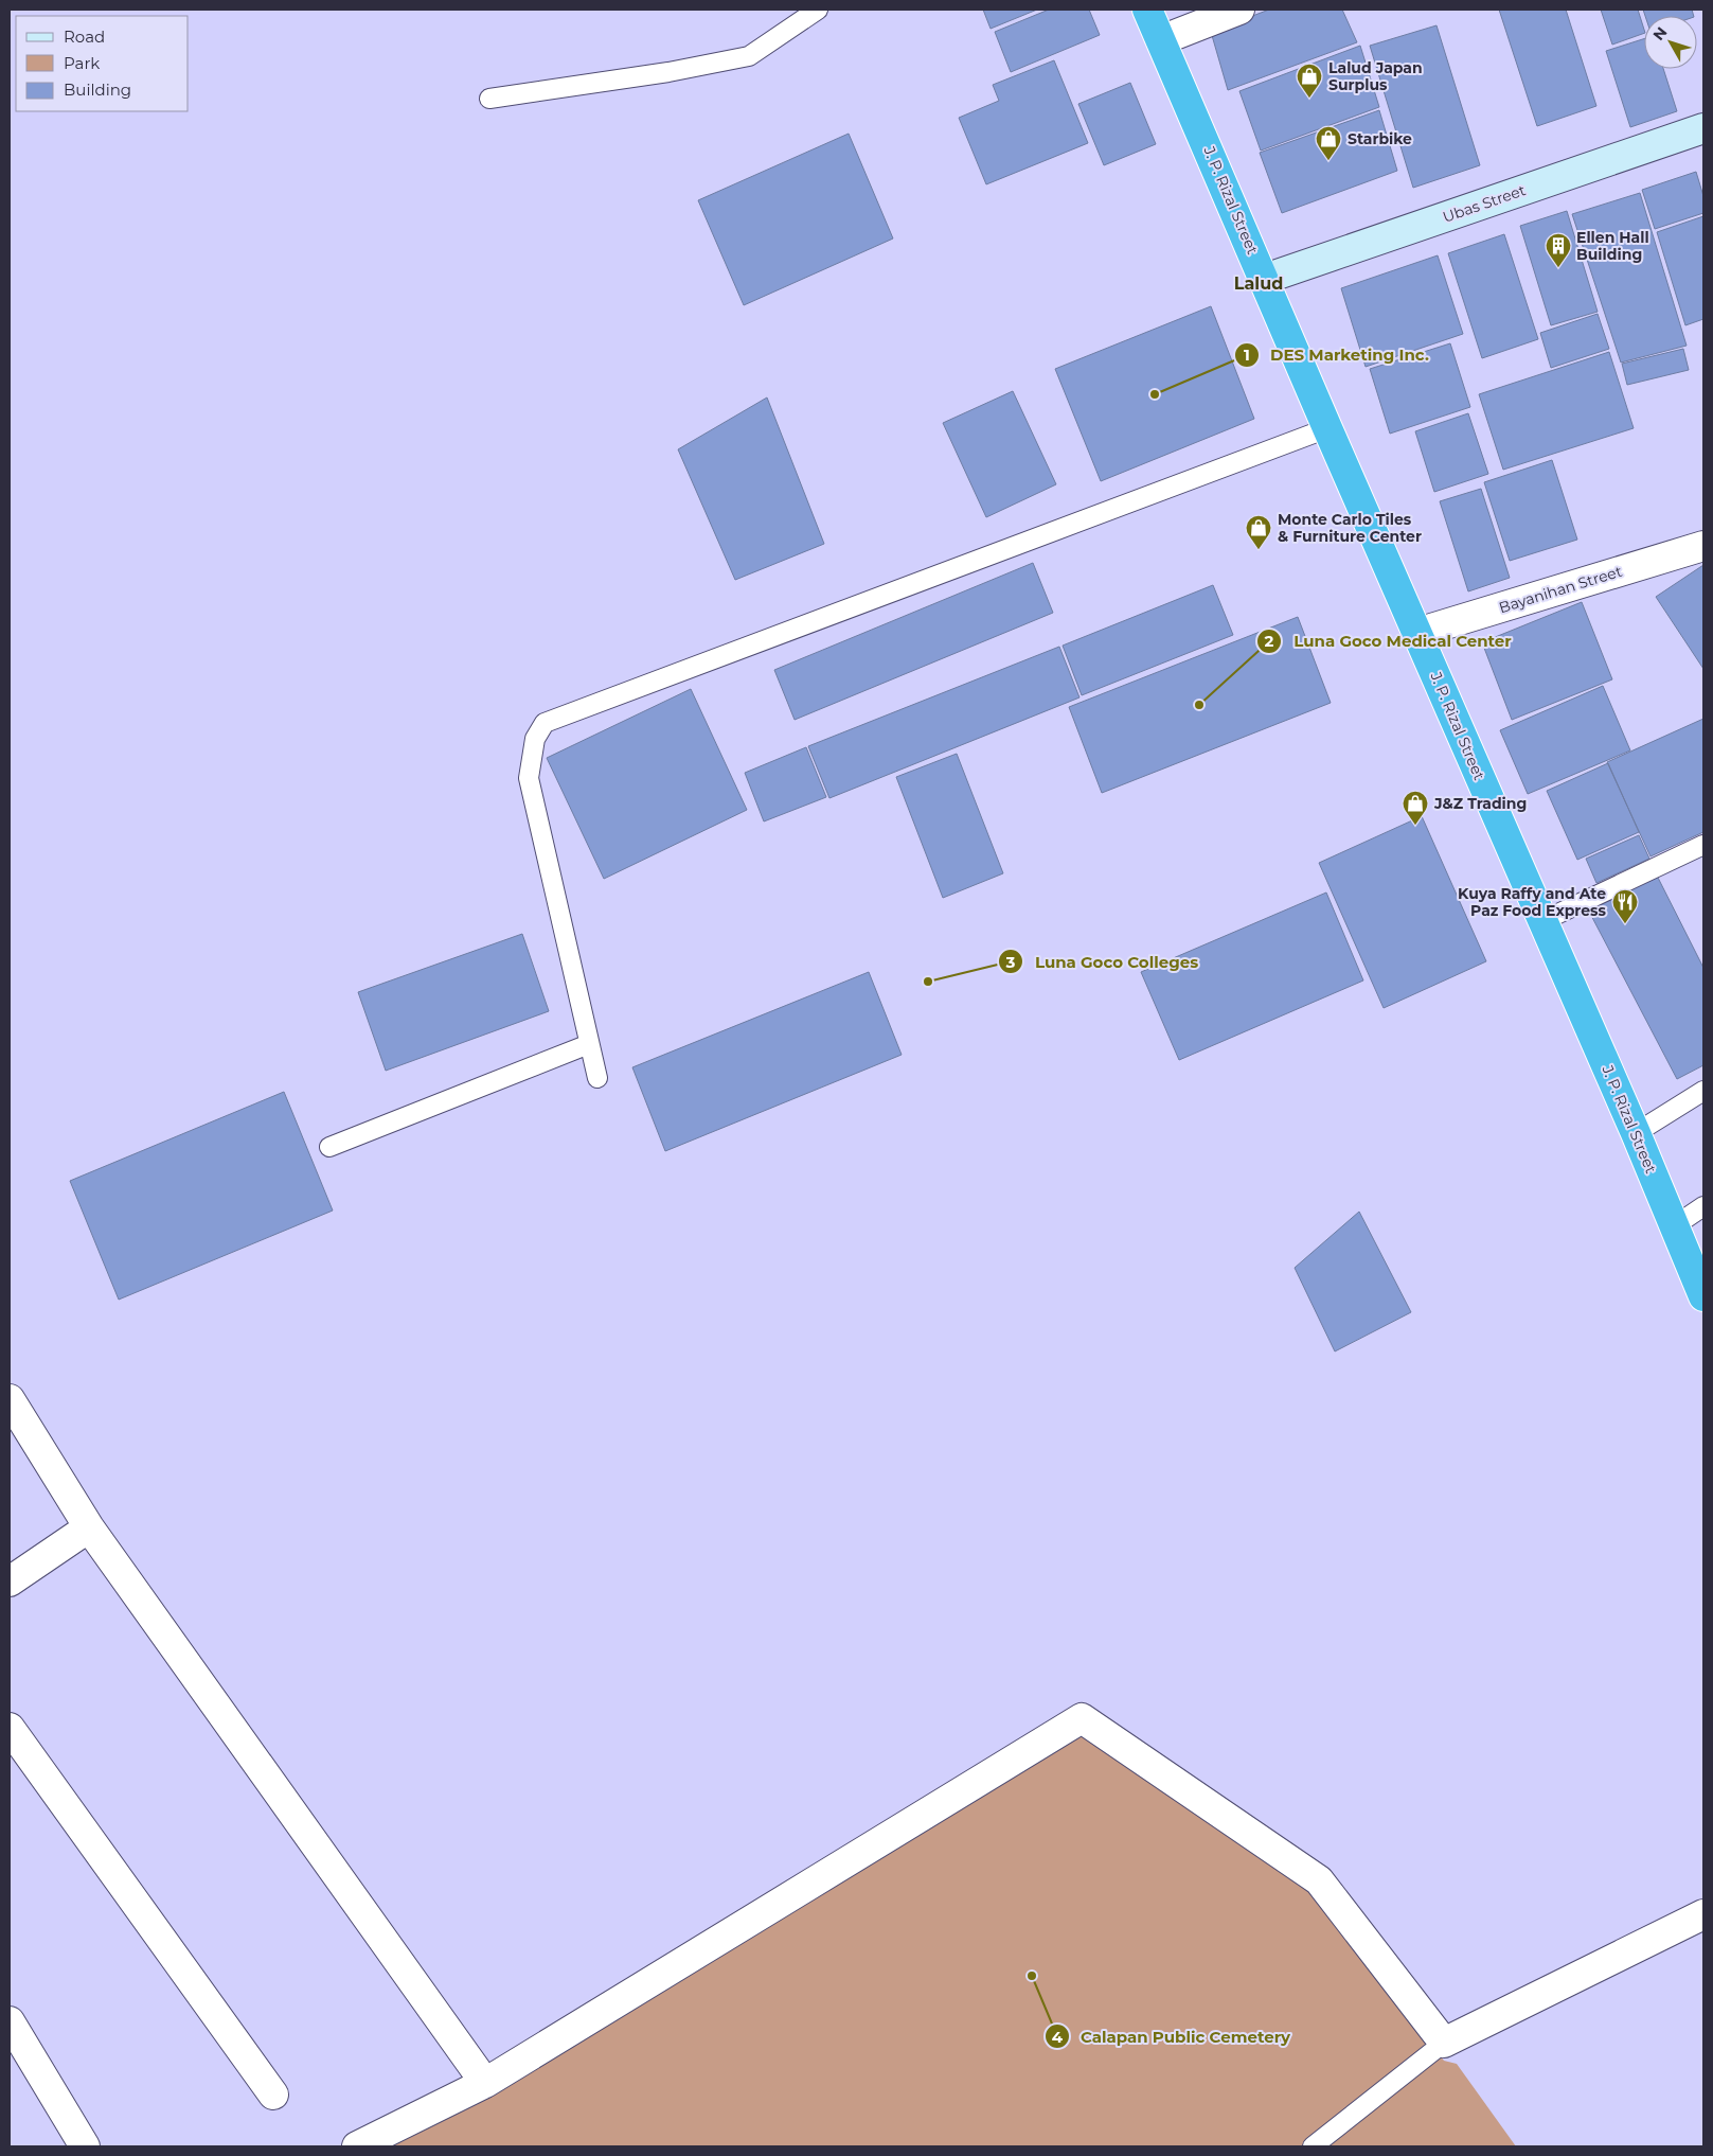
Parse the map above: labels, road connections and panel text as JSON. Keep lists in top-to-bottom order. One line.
{"streets":{"highway":["J. P. Rizal Street"],"street":["Ubas Street","Bayanihan Street"]},"crossings":[["J. P. Rizal Street","Ubas Street"],["J. P. Rizal Street","Bayanihan Street"]],"districts":["Lalud"],"places":{"shop":["Lalud Japan Surplus","Starbike","Monte Carlo Tiles & Furniture Center","J&Z Trading"],"building":["Ellen Hall Building"],"other":["DES Marketing Inc.","Luna Goco Medical Center","Luna Goco Colleges","Calapan Public Cemetery"],"restaurant":["Kuya Raffy and Ate Paz Food Express"]},"legend":["Road","Park","Building"],"north":"top left"}
